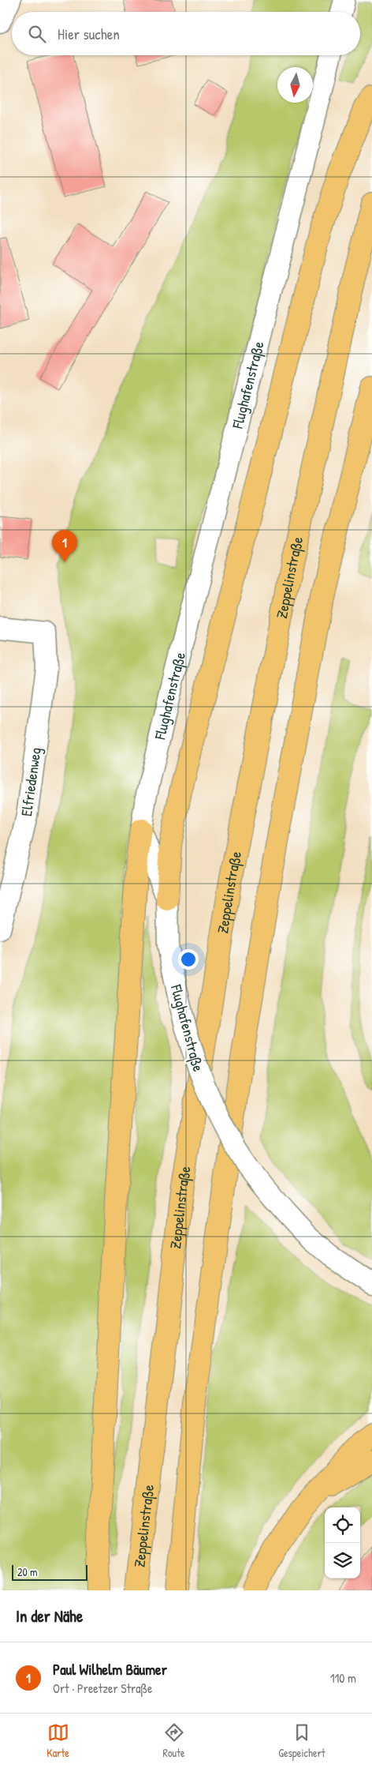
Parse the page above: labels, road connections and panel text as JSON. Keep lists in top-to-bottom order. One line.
{"streets":{"highway":["Zeppelinstraße"],"street":["Flughafenstraße","Elfriedenweg"]},"scale_bar":"20 m","north":"bottom","page":{"search":"Hier suchen","pins":"1","scale":"20 m","heading":"In der Nähe","list":[{"mark":"1","name":"Paul Wilhelm Bäumer","note":"Ort · Preetzer Straße","value":"110 m"}],"nav":["Karte","Route","Gespeichert"]}}
